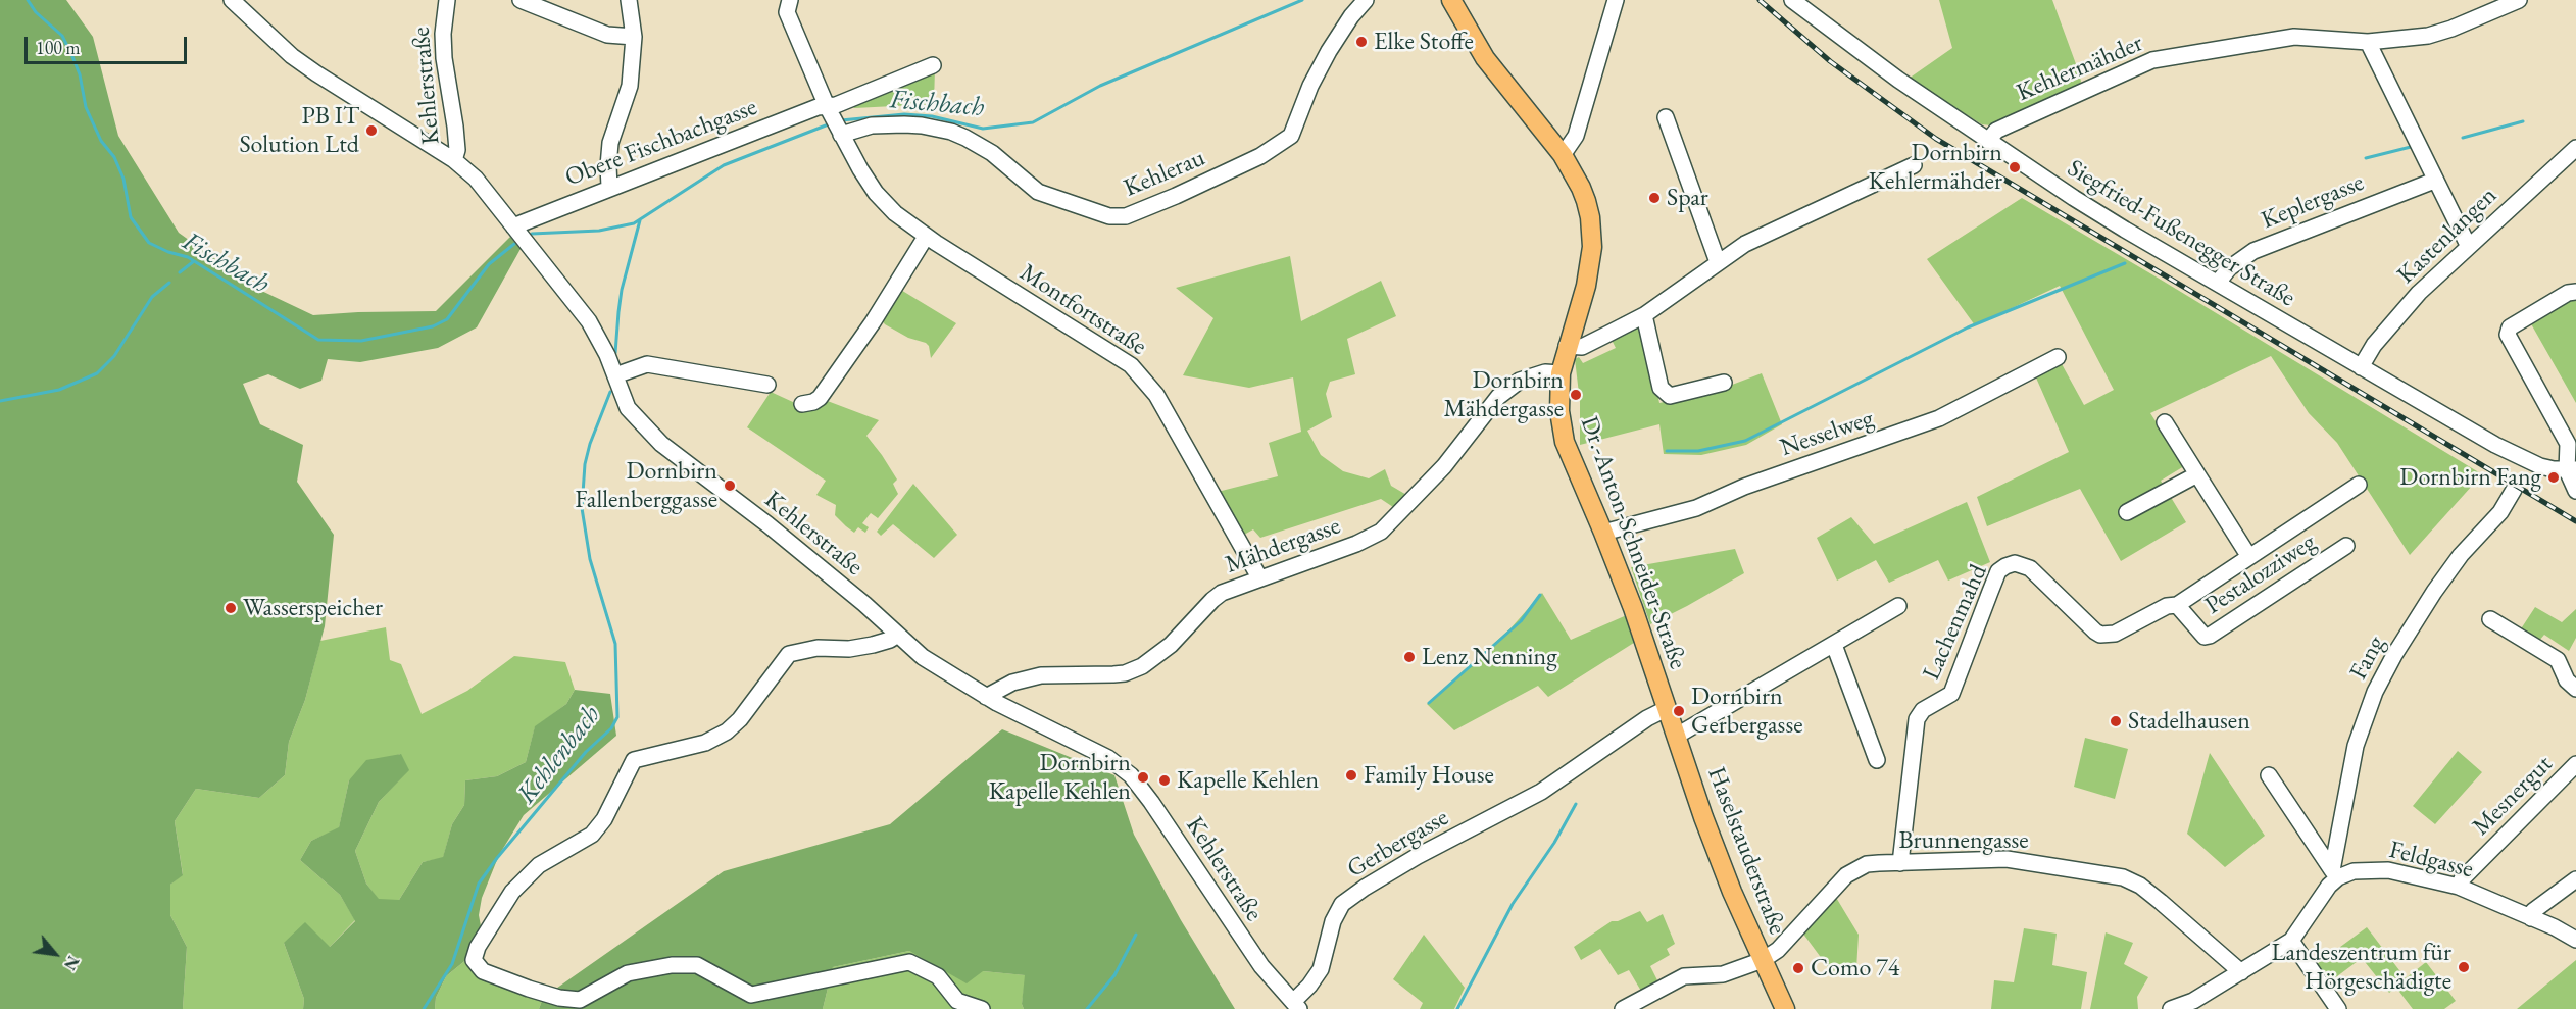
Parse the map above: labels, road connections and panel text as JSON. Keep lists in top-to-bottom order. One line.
{"streets":{"main road":["Dr.-Anton-Schneider-Straße","Haselstauderstraße"],"street":["Kehlermähder","Kehlerstraße","Obere Fischbachgasse","Kehlerau","Keplergasse","Siegfried-Fußenegger Straße","Kastenlangen","Montfortstraße","Nesselweg","Mähdergasse","Pestalozziweg","Lachenmahd","Fang","Mesnergut","Brunnengasse","Gerbergasse","Feldgasse"]},"crossings":[["Kehlermähder","Siegfried-Fußenegger Straße"],["Kehlerstraße","Obere Fischbachgasse"],["Kehlerstraße","Mähdergasse"],["Kehlerstraße","Gerbergasse"],["Obere Fischbachgasse","Montfortstraße"],["Kehlerau","Montfortstraße"],["Keplergasse","Siegfried-Fußenegger Straße"],["Siegfried-Fußenegger Straße","Kastenlangen"],["Montfortstraße","Mähdergasse"],["Nesselweg","Dr.-Anton-Schneider-Straße"],["Dr.-Anton-Schneider-Straße","Mähdergasse"],["Dr.-Anton-Schneider-Straße","Gerbergasse"],["Dr.-Anton-Schneider-Straße","Haselstauderstraße"],["Pestalozziweg","Lachenmahd"],["Lachenmahd","Brunnengasse"],["Fang","Feldgasse"],["Mesnergut","Feldgasse"],["Brunnengasse","Haselstauderstraße"],["Gerbergasse","Haselstauderstraße"]],"water":["Fischbach","Kehlenbach"],"places":["Elke Stoffe","PB IT Solution Ltd","Dornbirn Kehlermähder","Spar","Dornbirn Mähdergasse","Dornbirn Fang","Dornbirn Fallenberggasse","Wasserspeicher","Lenz Nenning","Dornbirn Gerbergasse","Stadelhausen","Family House","Dornbirn Kapelle Kehlen","Kapelle Kehlen","Landeszentrum für Hörgeschädigte","Como 74"],"scale_bar":"100 m","north":"bottom right"}
